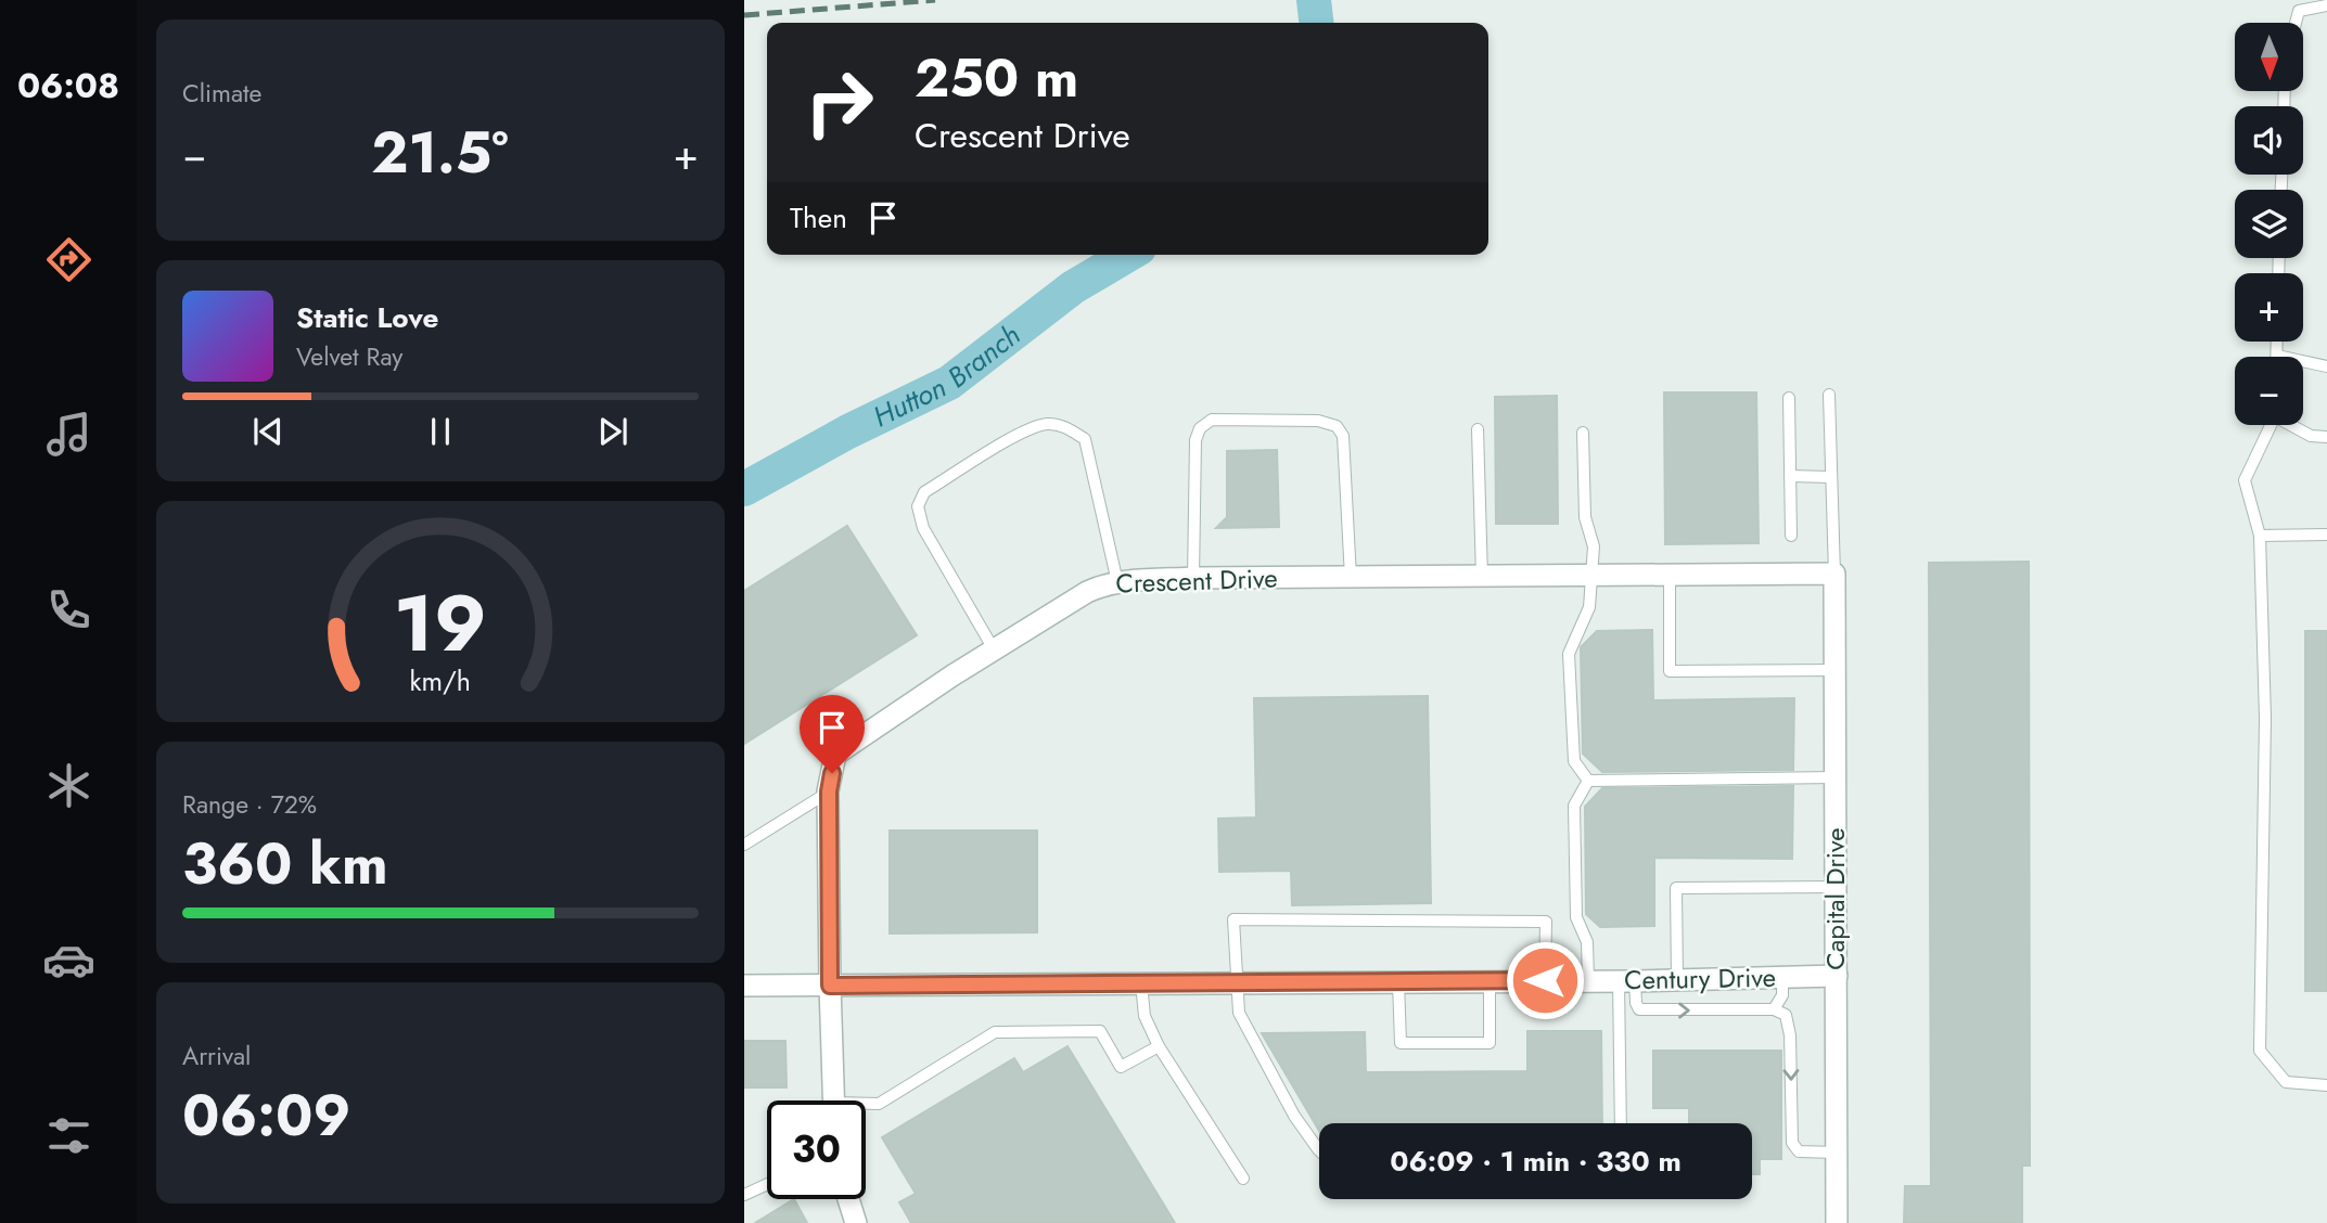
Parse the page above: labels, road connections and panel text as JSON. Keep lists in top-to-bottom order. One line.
{"streets":{"street":["Crescent Drive","Capital Drive","Century Drive"]},"crossings":[["Crescent Drive","Capital Drive"],["Crescent Drive","Century Drive"],["Capital Drive","Century Drive"]],"water":["Hutton Branch"],"north":"bottom","page":{"tabs":"06:08","tile":["Climate",["Range · 72%","360 km"],["Arrival","06:09"]],"map_buttons":["+","−"],"turn":["250 m","Crescent Drive"],"heat":["−","21.5°","+"],"then":"Then","song":["Static Love","Velvet Ray"],"limit":"30","trip":"06:09 · 1 min · 330 m","gauge":["19","km/h"]}}
